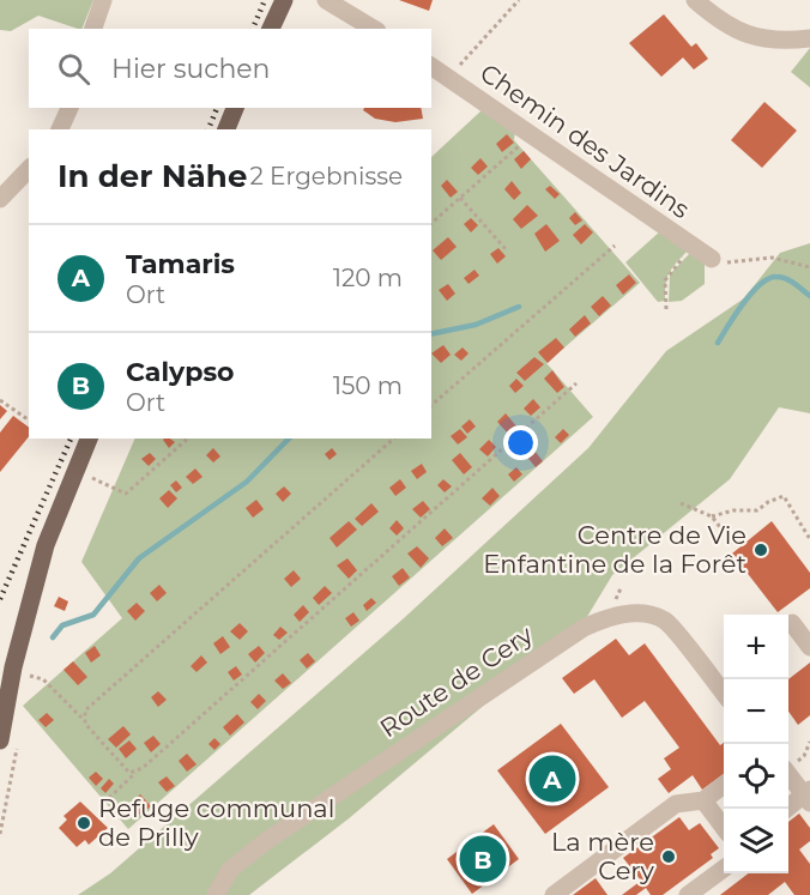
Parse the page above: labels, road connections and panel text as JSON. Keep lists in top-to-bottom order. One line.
{"streets":{"street":["Chemin des Jardins","Route de Cery"]},"places":["Centre de Vie Enfantine de la Forêt","Refuge communal de Prilly","La mère Cery"],"page":{"search":"Hier suchen","heading":["In der Nähe","2 Ergebnisse"],"list":[{"mark":"A","name":"Tamaris","note":"Ort","value":"120 m"},{"mark":"B","name":"Calypso","note":"Ort","value":"150 m"}],"map_buttons":["+","−"],"pins":["A","B"]}}
